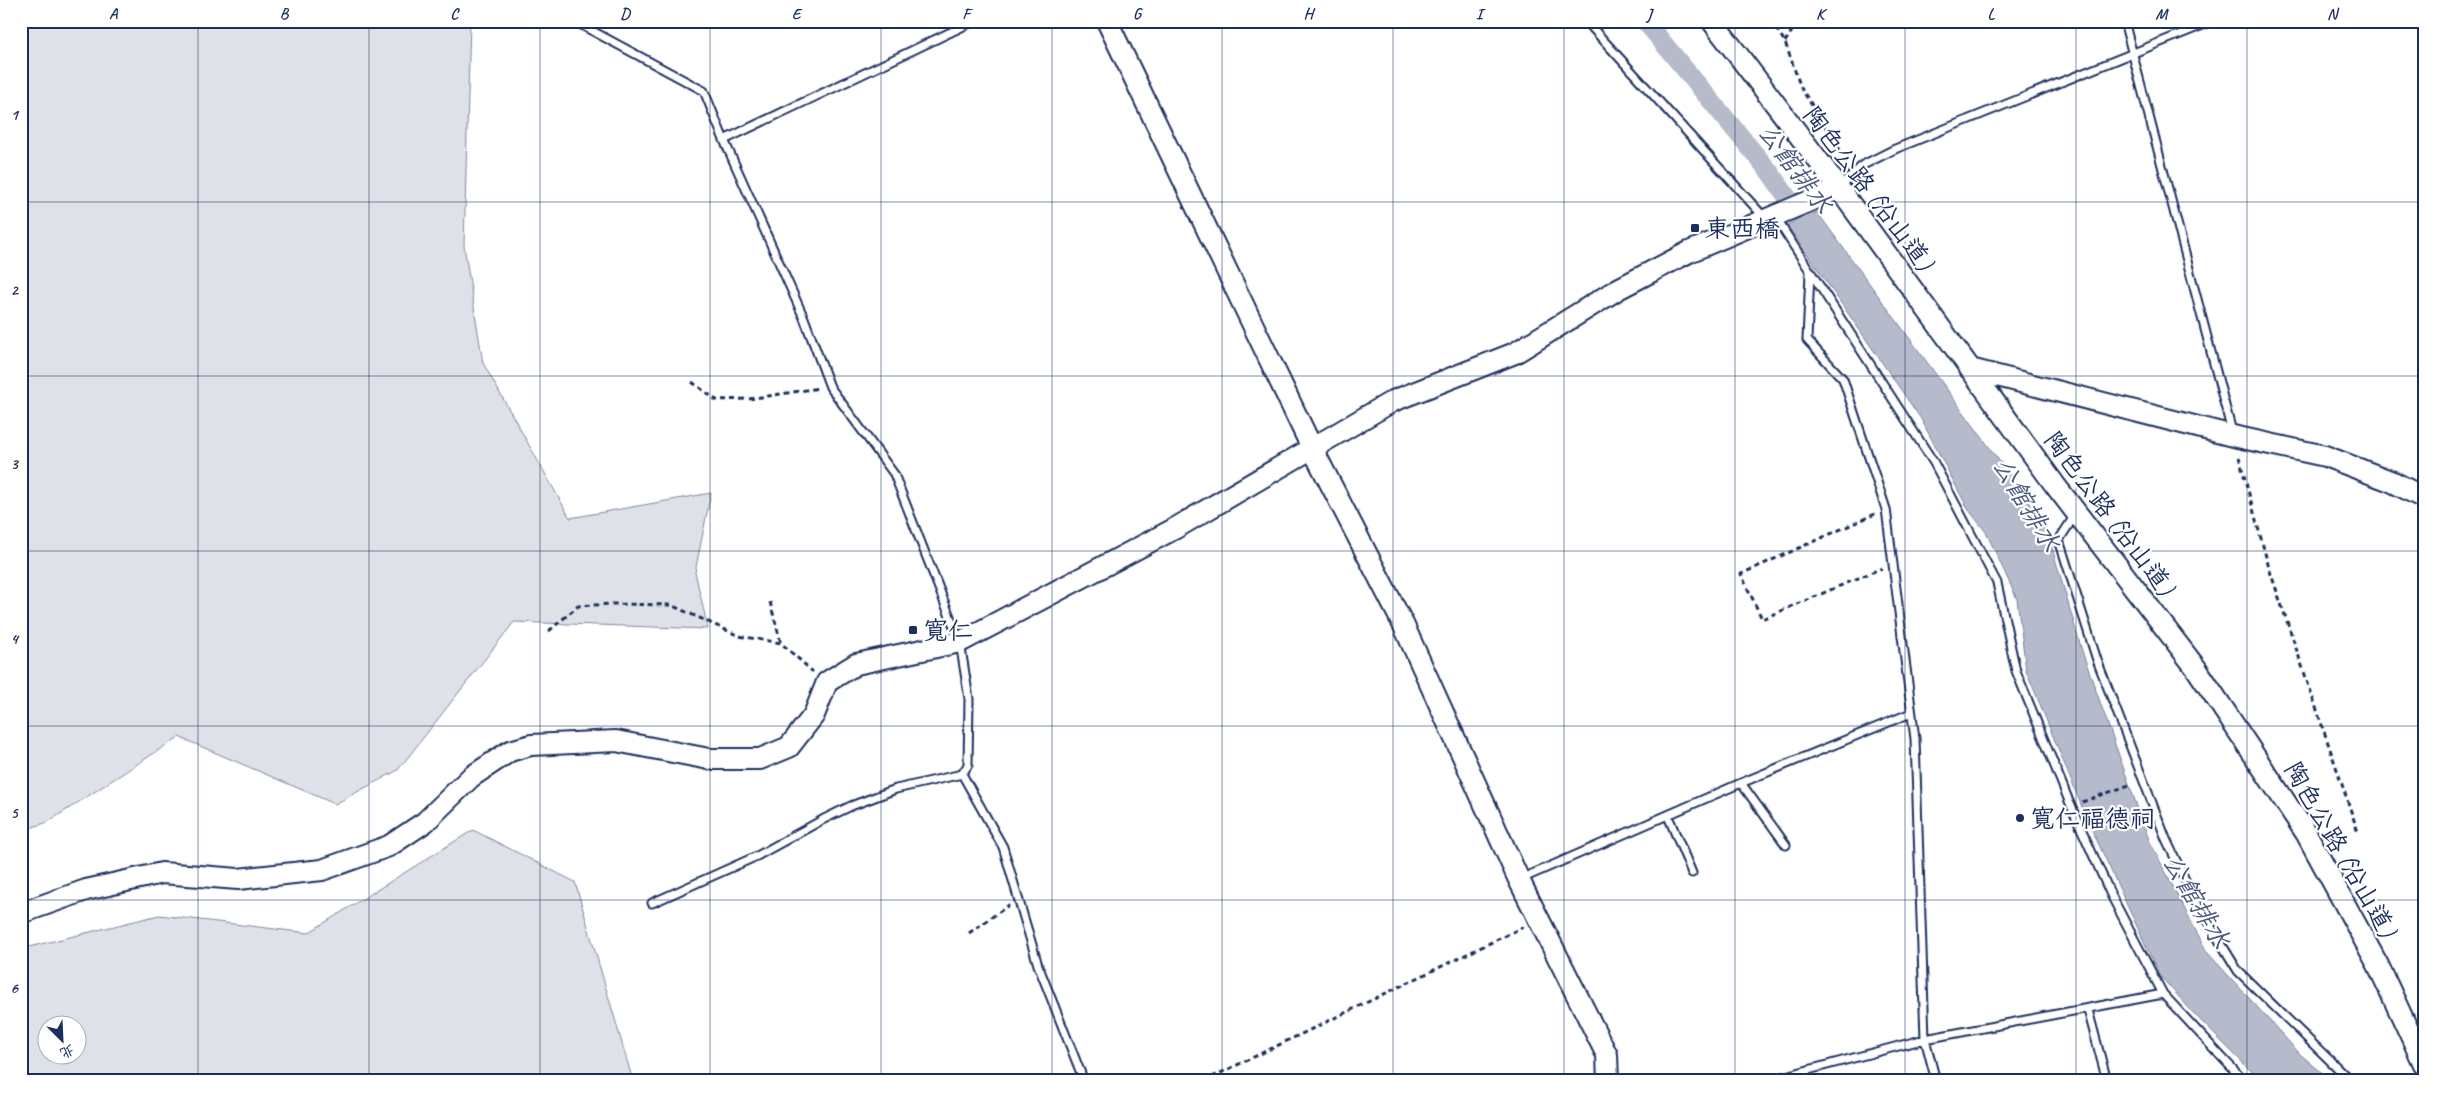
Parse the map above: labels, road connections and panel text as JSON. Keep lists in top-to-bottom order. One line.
{"streets":{"street":["陶色公路 (沿山道)"]},"water":["公館排水"],"places":{"transit":["東西橋","寬仁"],"other":["寬仁福德祠"]},"north":"bottom right","grid":{"columns":["A","B","C","D","E","F","G","H","I","J","K","L","M","N"],"rows":["1","2","3","4","5","6"]}}
